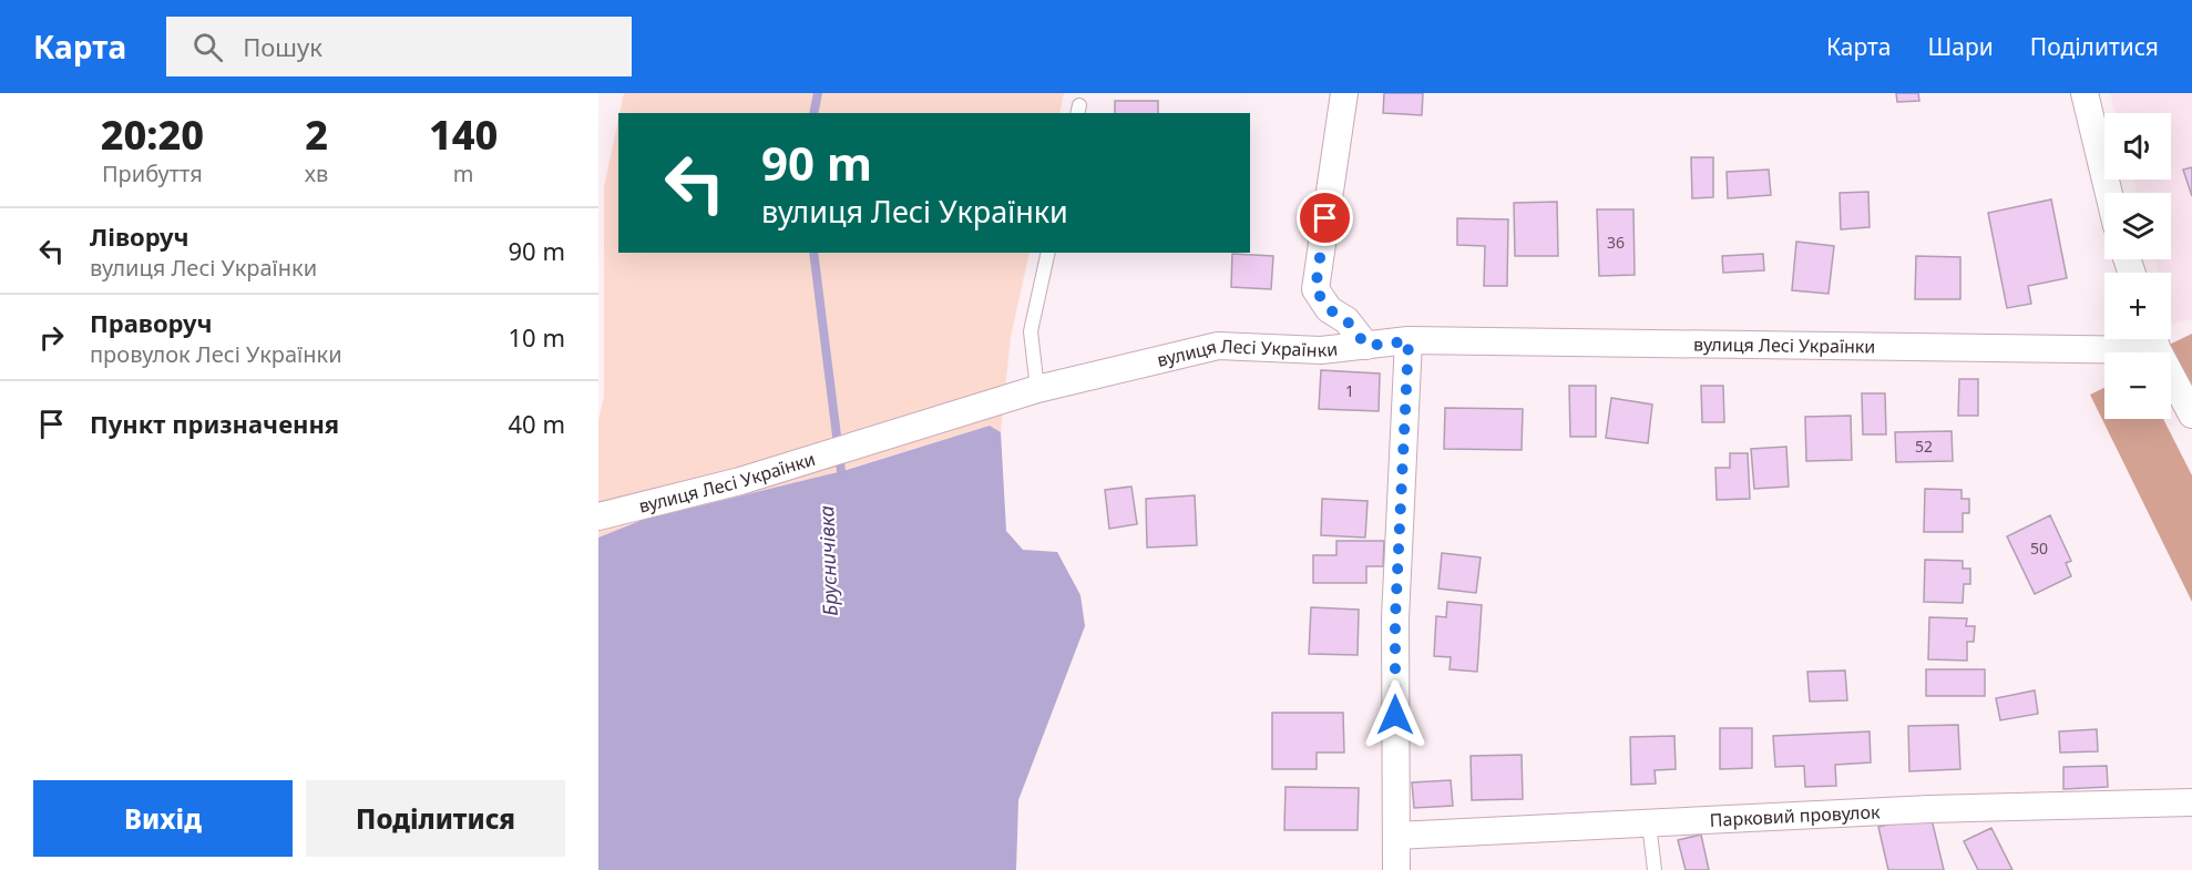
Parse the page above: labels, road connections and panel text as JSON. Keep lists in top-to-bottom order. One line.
{"streets":{"street":["вулиця Лесі Українки","Парковий провулок"]},"water":["Брусничівка"],"house_numbers":["36","1","52","50"],"page":{"header":"Карта","search":"Пошук","nav":["Карта","Шари","Поділитися"],"eta":["20:20","Прибуття","2","хв","140","m"],"map_buttons":["+","−"],"turn":["90 m","вулиця Лесі Українки"],"list":[{"name":"Ліворуч","note":"вулиця Лесі Українки","value":"90 m"},{"name":"Праворуч","note":"провулок Лесі Українки","value":"10 m"},{"name":"Пункт призначення","value":"40 m"}],"buttons":["Вихід","Поділитися"]}}
